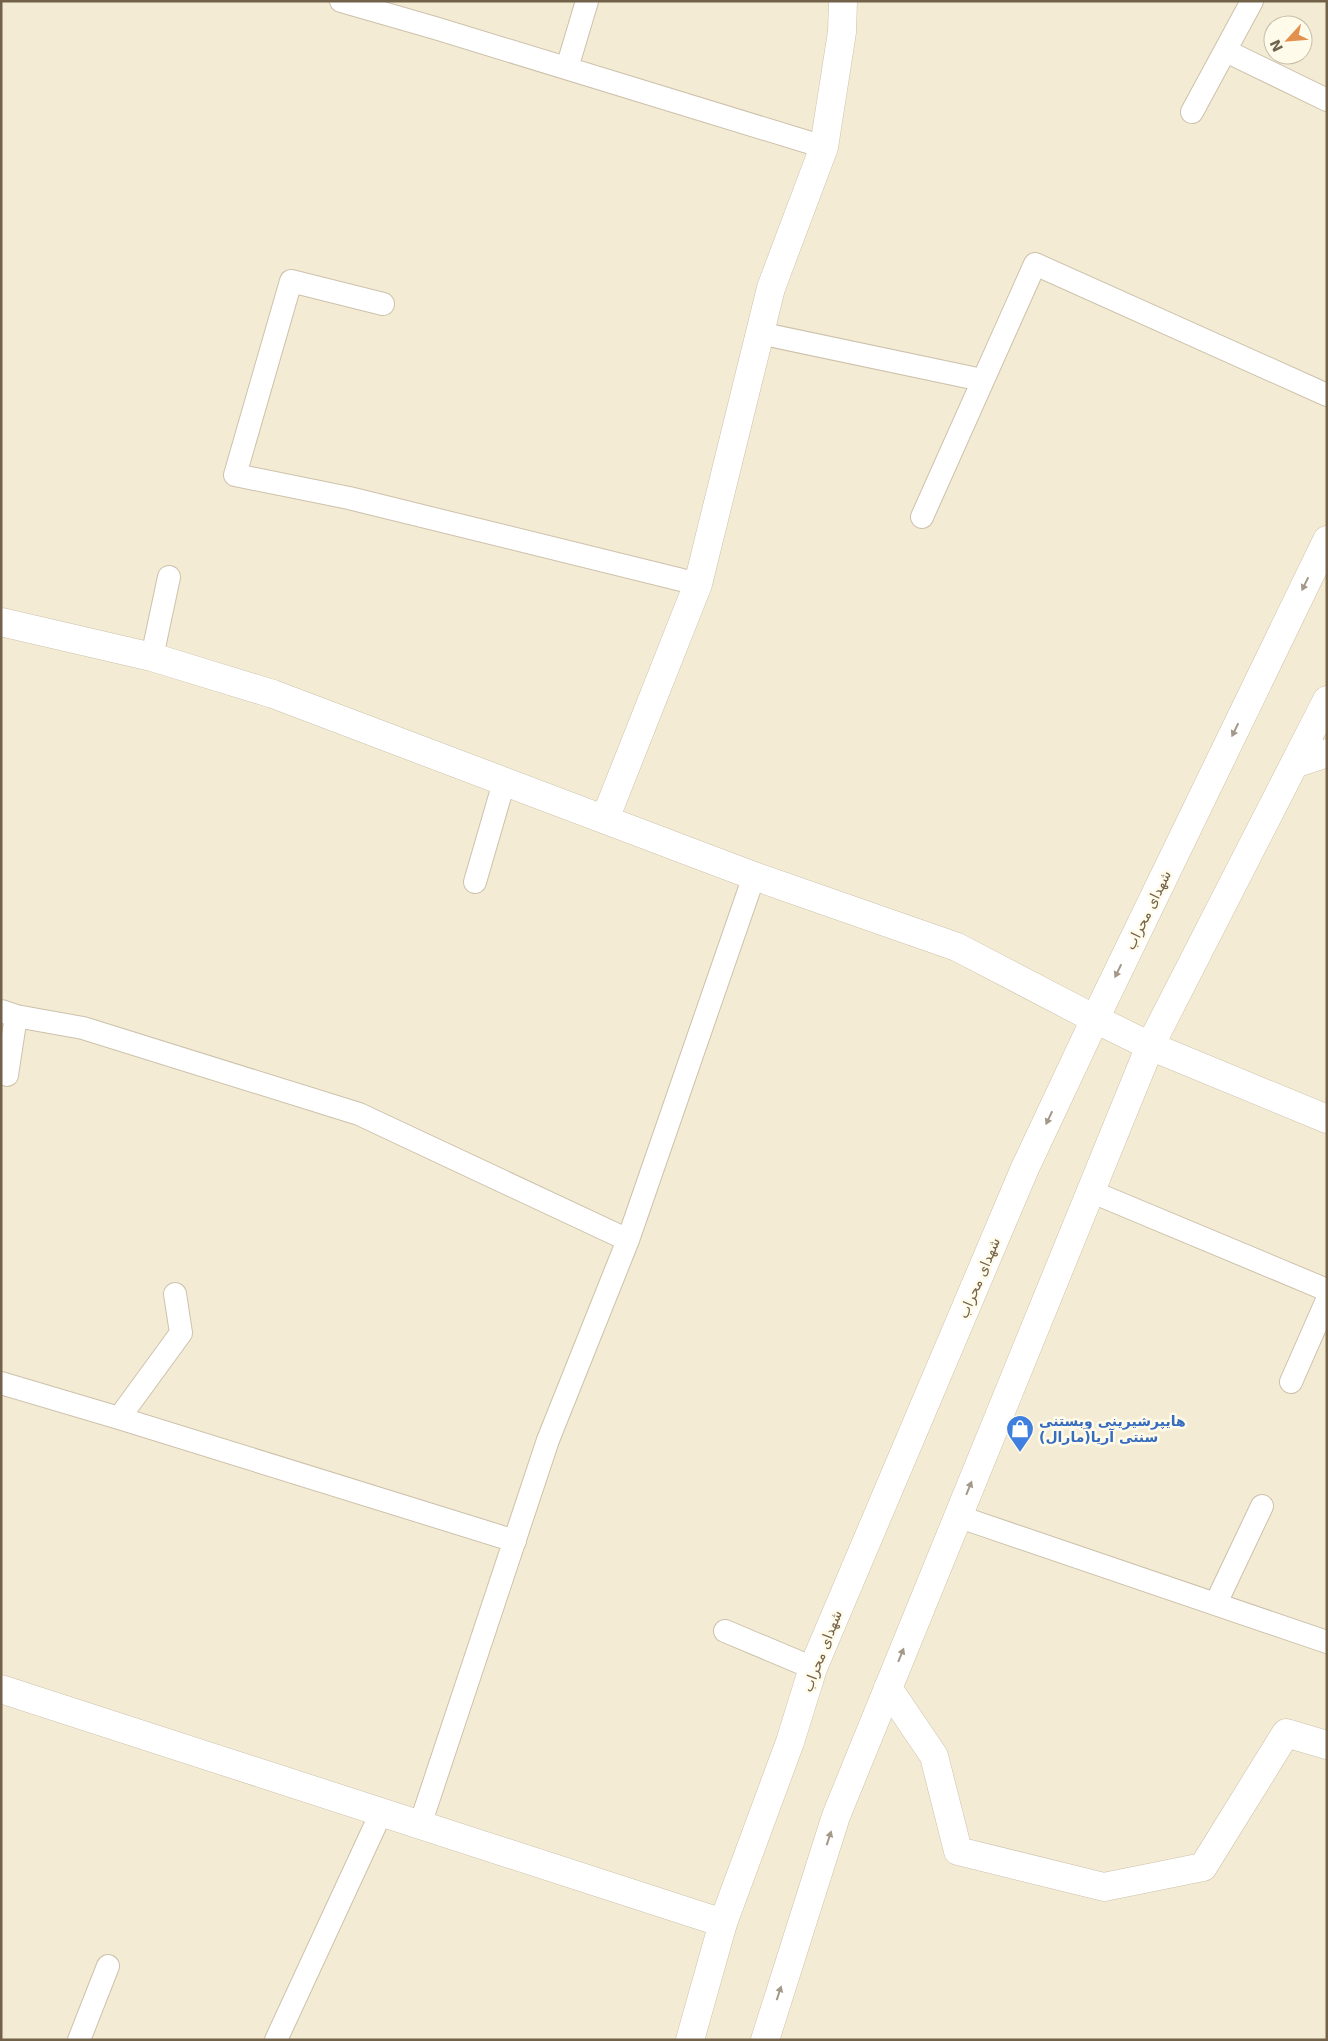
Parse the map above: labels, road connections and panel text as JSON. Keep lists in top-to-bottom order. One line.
{"streets":{"street":["شهدای محراب"]},"places":{"shop":["هایپرشیرینی وبستنی سنتی آریا(مارال)"]},"north":"bottom left"}
